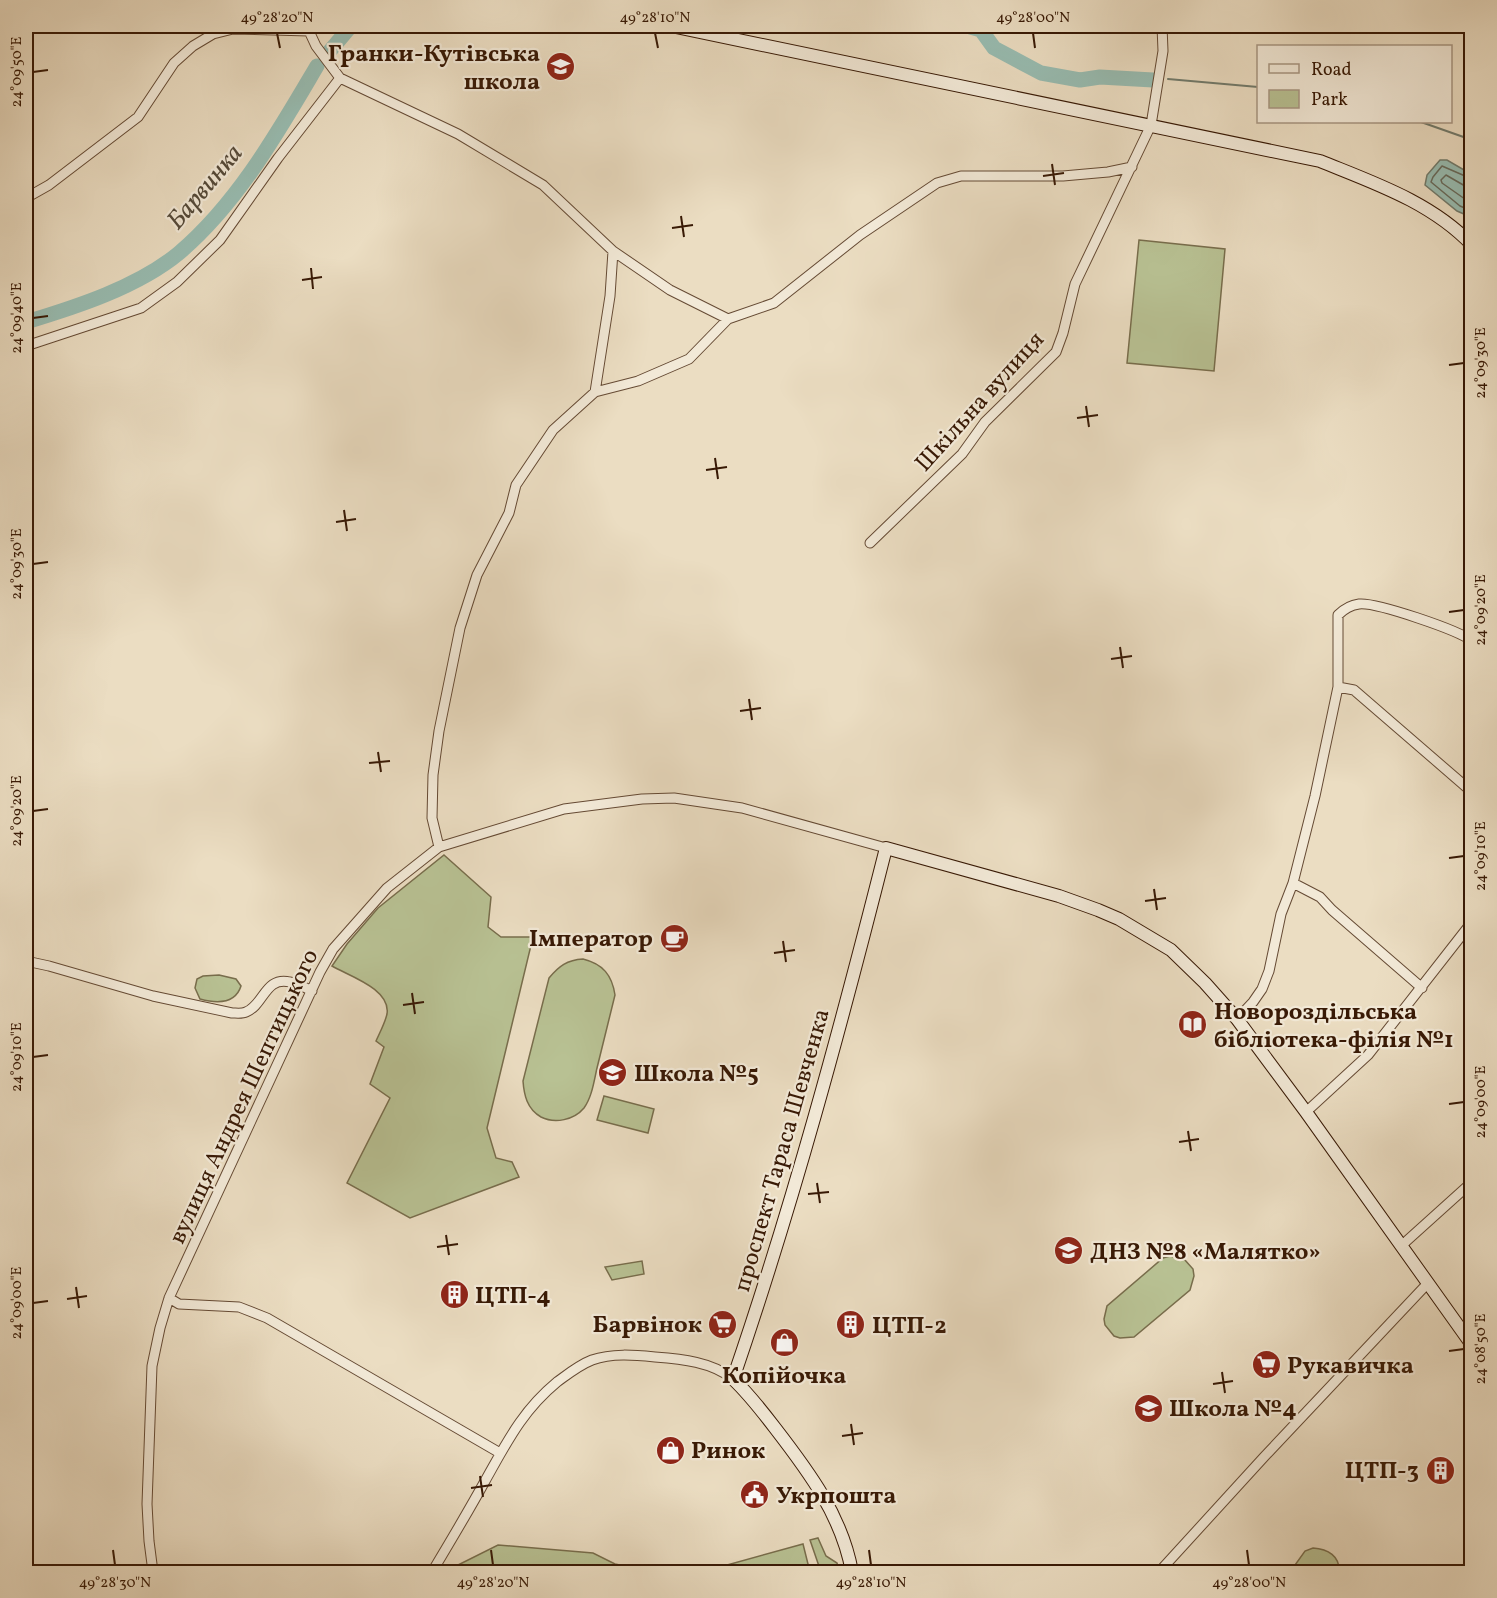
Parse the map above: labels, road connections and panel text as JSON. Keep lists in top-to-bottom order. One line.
{"streets":{"street":["Шкільна вулиця","вулиця Андрея Шептицького","проспект Тараса Шевченка"]},"crossings":[["вулиця Андрея Шептицького","проспект Тараса Шевченка"]],"water":["Барвинка"],"places":{"school or university":["Гранки-Кутівська школа","Школа №5","ДНЗ №8 «Малятко»","Школа №4"],"cafe":["Імператор"],"library":["Новороздільська бібліотека-філія №1"],"building":["ЦТП-4","ЦТП-2","ЦТП-3"],"supermarket":["Барвінок","Рукавичка"],"shop":["Копійочка","Ринок"],"public building":["Укрпошта"]},"legend":["Road","Park"],"coordinates":["49°28'20\"N","49°28'10\"N","49°28'00\"N","24°09'50\"E","24°09'40\"E","24°09'30\"E","24°09'20\"E","24°09'10\"E","24°09'00\"E","24°08'50\"E","49°28'30\"N"]}
